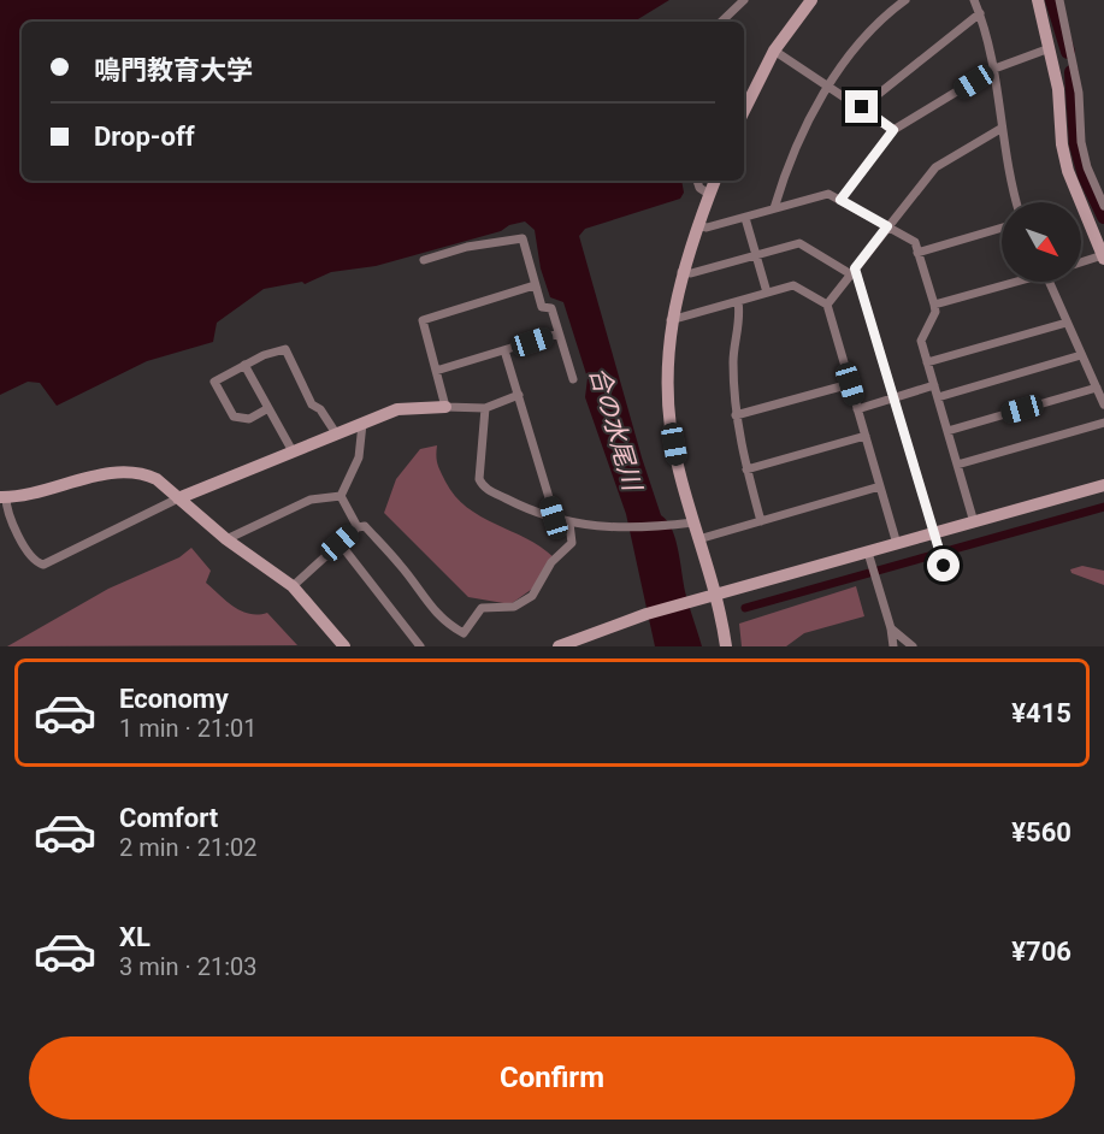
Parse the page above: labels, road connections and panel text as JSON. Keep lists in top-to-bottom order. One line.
{"water":["合の水尾川"],"north":"bottom right","page":{"banner":["鳴門教育大学","Drop-off"],"list":[{"name":"Economy","note":"1 min · 21:01","value":"¥415"},{"name":"Comfort","note":"2 min · 21:02","value":"¥560"},{"name":"XL","note":"3 min · 21:03","value":"¥706"}],"buttons":"Confirm"}}
